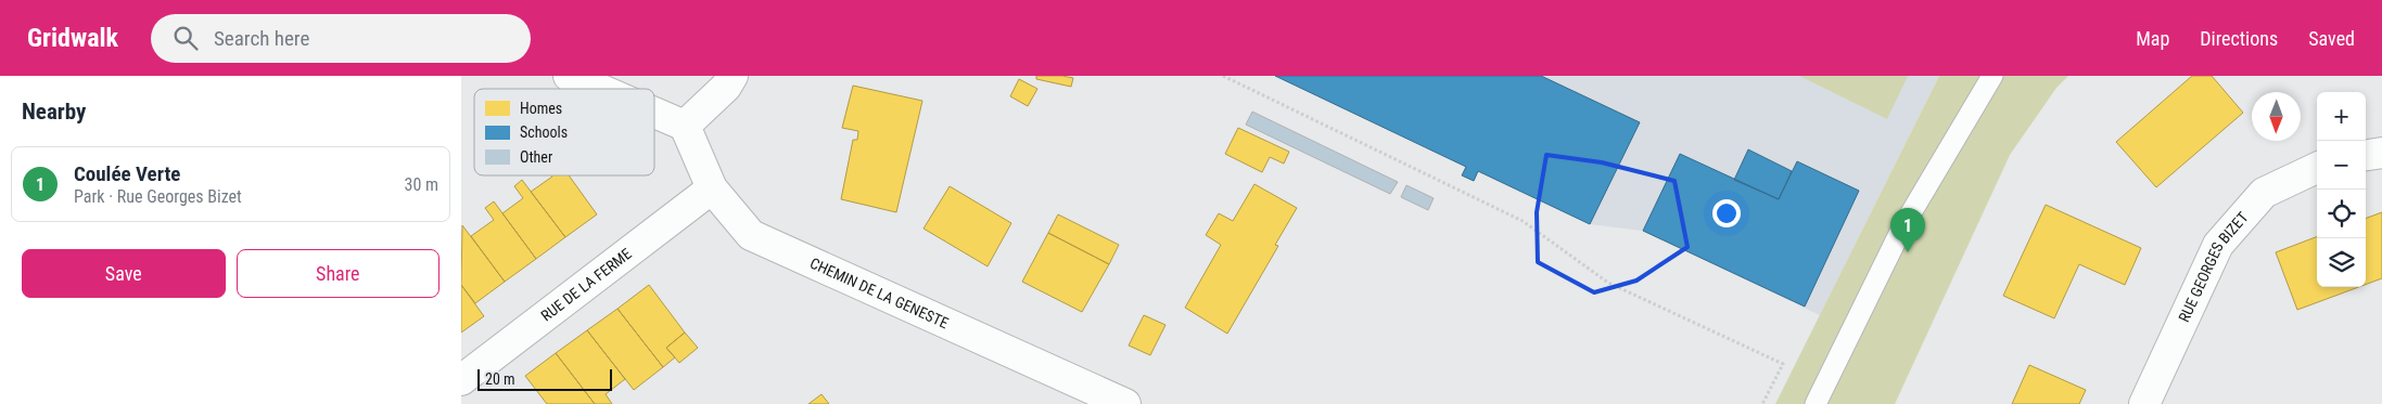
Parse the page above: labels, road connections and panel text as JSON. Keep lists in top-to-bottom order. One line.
{"streets":{"street":["RUE GEORGES BIZET","RUE DE LA FERME","CHEMIN DE LA GENESTE"]},"crossings":[["RUE DE LA FERME","CHEMIN DE LA GENESTE"]],"legend":["Homes","Schools","Other"],"scale_bar":"20 m","north":"bottom","page":{"header":"Gridwalk","search":"Search here","nav":["Map","Directions","Saved"],"heading":"Nearby","map_buttons":["+","−"],"list":[{"mark":"1","name":"Coulée Verte","note":"Park · Rue Georges Bizet","value":"30 m"}],"pins":"1","buttons":["Save","Share"],"scale":"20 m"}}
